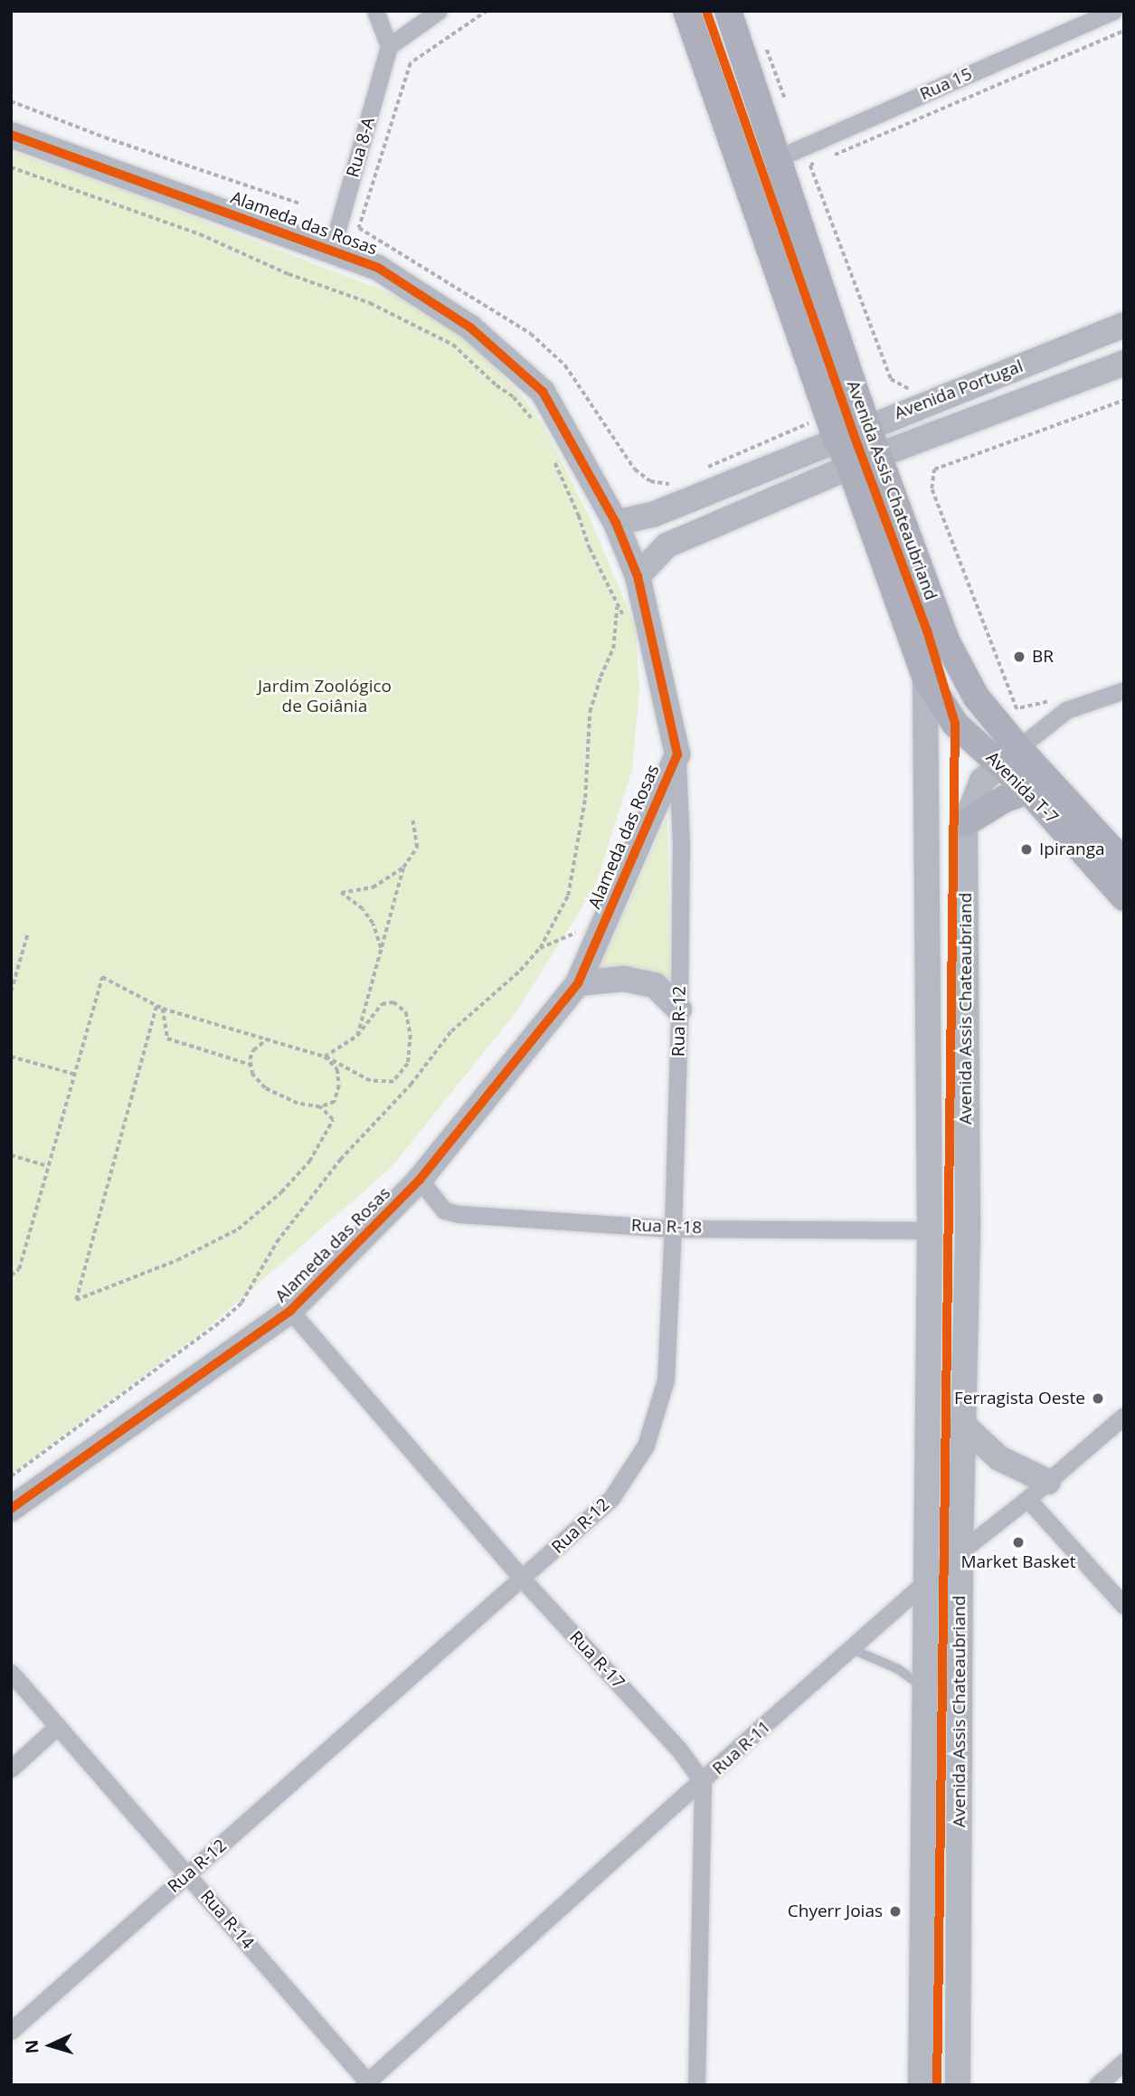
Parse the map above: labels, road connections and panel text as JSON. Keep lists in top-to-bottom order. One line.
{"streets":{"main road":["Alameda das Rosas","Avenida Portugal","Avenida Assis Chateaubriand","Avenida T-7"],"street":["Rua 15","Rua 8-A","Rua R-12","Rua R-18","Rua R-17","Rua R-11","Rua R-14"]},"crossings":[["Rua 15","Avenida Assis Chateaubriand"],["Rua 8-A","Alameda das Rosas"],["Alameda das Rosas","Avenida Portugal"],["Alameda das Rosas","Rua R-12"],["Alameda das Rosas","Rua R-18"],["Alameda das Rosas","Rua R-17"],["Avenida Portugal","Avenida Assis Chateaubriand"],["Avenida Assis Chateaubriand","Avenida T-7"],["Avenida Assis Chateaubriand","Rua R-18"],["Avenida Assis Chateaubriand","Rua R-11"],["Rua R-12","Rua R-18"],["Rua R-12","Rua R-17"],["Rua R-12","Rua R-14"],["Rua R-17","Rua R-11"],["Rua R-11","Rua R-14"]],"parks":["Jardim Zoológico de Goiânia"],"places":["BR","Ipiranga","Ferragista Oeste","Market Basket","Chyerr Joias"],"north":"left"}
